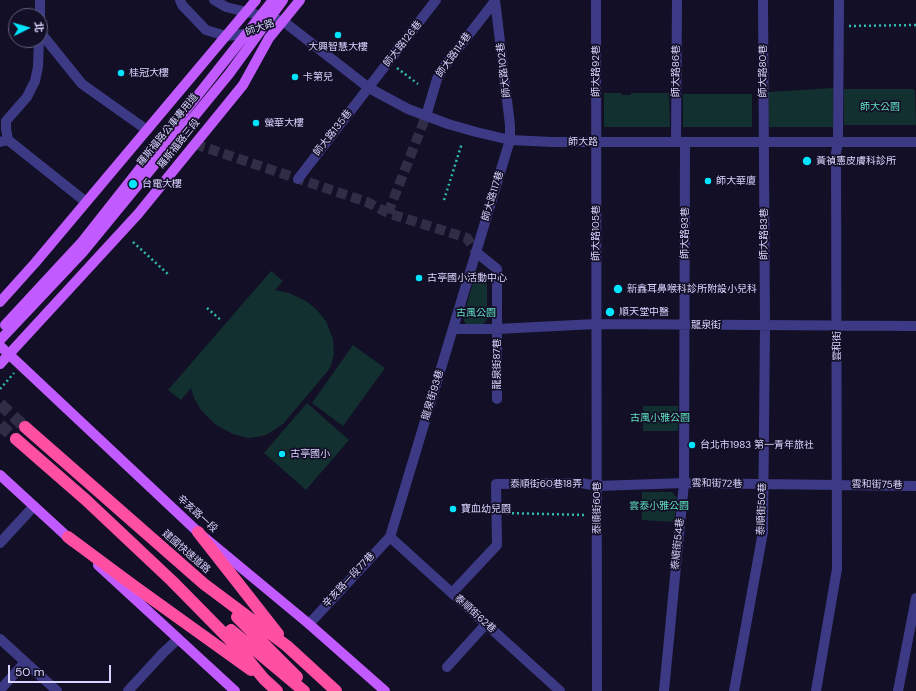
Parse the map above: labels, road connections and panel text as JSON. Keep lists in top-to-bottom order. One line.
{"streets":{"highway":["建國快速道路"],"main road":["羅斯福路公車專用道","羅斯福路三段","辛亥路一段"],"street":["師大路","師大路126巷","師大路114巷","師大路102巷","師大路92巷","師大路86巷","師大路80巷","師大路135巷","師大路117巷","師大路105巷","師大路93巷","師大路83巷","龍泉街","雲和街","龍泉街87巷","龍泉街93巷","泰順街60巷18弄","雲和街72巷","雲和街75巷","泰順街60巷","泰順街50巷","泰順街54巷","辛亥路一段77巷","泰順街62巷"]},"crossings":[["師大路","師大路126巷"],["師大路","師大路114巷"],["師大路","師大路102巷"],["師大路","師大路92巷"],["師大路","師大路86巷"],["師大路","師大路80巷"],["師大路","羅斯福路公車專用道"],["師大路","師大路135巷"],["師大路","羅斯福路三段"],["師大路","師大路117巷"],["師大路","師大路105巷"],["師大路","師大路93巷"],["師大路","師大路83巷"],["師大路","雲和街"],["師大路126巷","師大路135巷"],["師大路114巷","師大路102巷"],["師大路102巷","師大路117巷"],["師大路92巷","師大路105巷"],["師大路86巷","師大路93巷"],["師大路80巷","師大路83巷"],["羅斯福路三段","辛亥路一段"],["師大路117巷","龍泉街93巷"],["師大路105巷","龍泉街"],["師大路105巷","泰順街60巷"],["師大路93巷","龍泉街"],["師大路93巷","泰順街54巷"],["師大路83巷","龍泉街"],["師大路83巷","泰順街50巷"],["龍泉街","雲和街"],["龍泉街","龍泉街87巷"],["龍泉街","龍泉街93巷"],["龍泉街","泰順街60巷"],["龍泉街","泰順街50巷"],["龍泉街","泰順街54巷"],["雲和街","雲和街72巷"],["雲和街","雲和街75巷"],["龍泉街93巷","辛亥路一段77巷"],["龍泉街93巷","泰順街62巷"],["泰順街60巷18弄","雲和街72巷"],["泰順街60巷18弄","泰順街60巷"],["雲和街72巷","雲和街75巷"],["雲和街72巷","泰順街60巷"],["雲和街72巷","泰順街50巷"],["雲和街72巷","泰順街54巷"],["辛亥路一段","辛亥路一段77巷"],["辛亥路一段77巷","泰順街62巷"]],"parks":["師大公園","古風公園","古風小雅公園","雲泰小雅公園"],"places":["大興智慧大樓","桂冠大樓","卡第兒","螢華大樓","黃禎憲皮膚科診所","師大華廈","台電大樓","古亭國小活動中心","新鑫耳鼻喉科診所附設小兒科","順天堂中醫","台北市1983 第一青年旅社","古亭國小","寶血幼兒園"],"scale_bar":"50 m","north":"right"}
